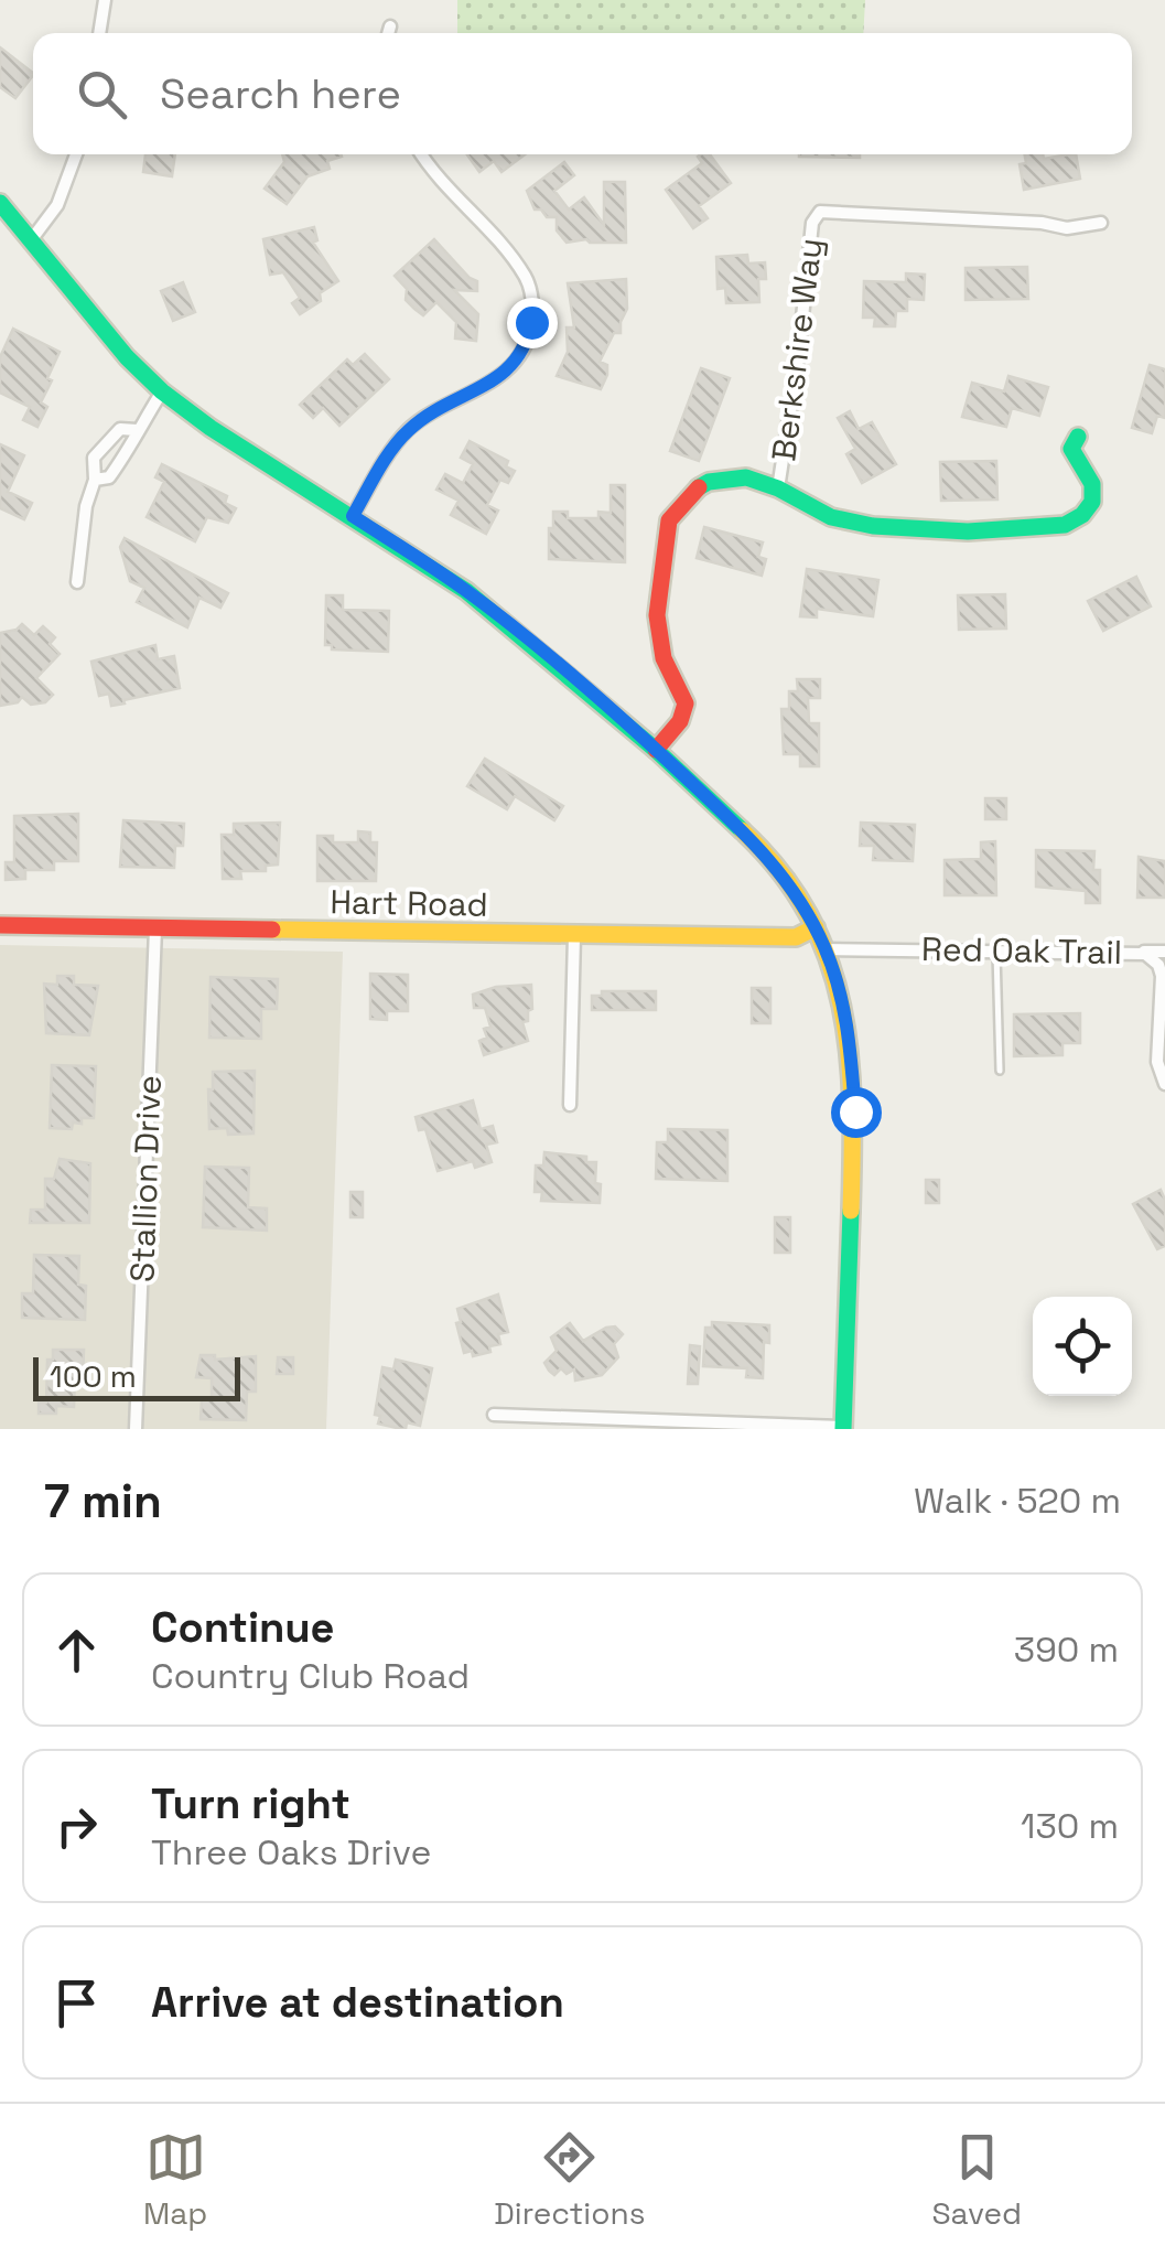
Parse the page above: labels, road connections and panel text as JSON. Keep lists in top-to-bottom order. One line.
{"streets":{"main road":["Hart Road"],"street":["Berkshire Way","Red Oak Trail","Stallion Drive"]},"crossings":[["Hart Road","Stallion Drive"]],"scale_bar":"100 m","page":{"search":"Search here","scale":"100 m","heading":["7 min","Walk · 520 m"],"list":[["Continue","Country Club Road","390 m"],["Turn right","Three Oaks Drive","130 m"],"Arrive at destination"],"nav":["Map","Directions","Saved"]}}
